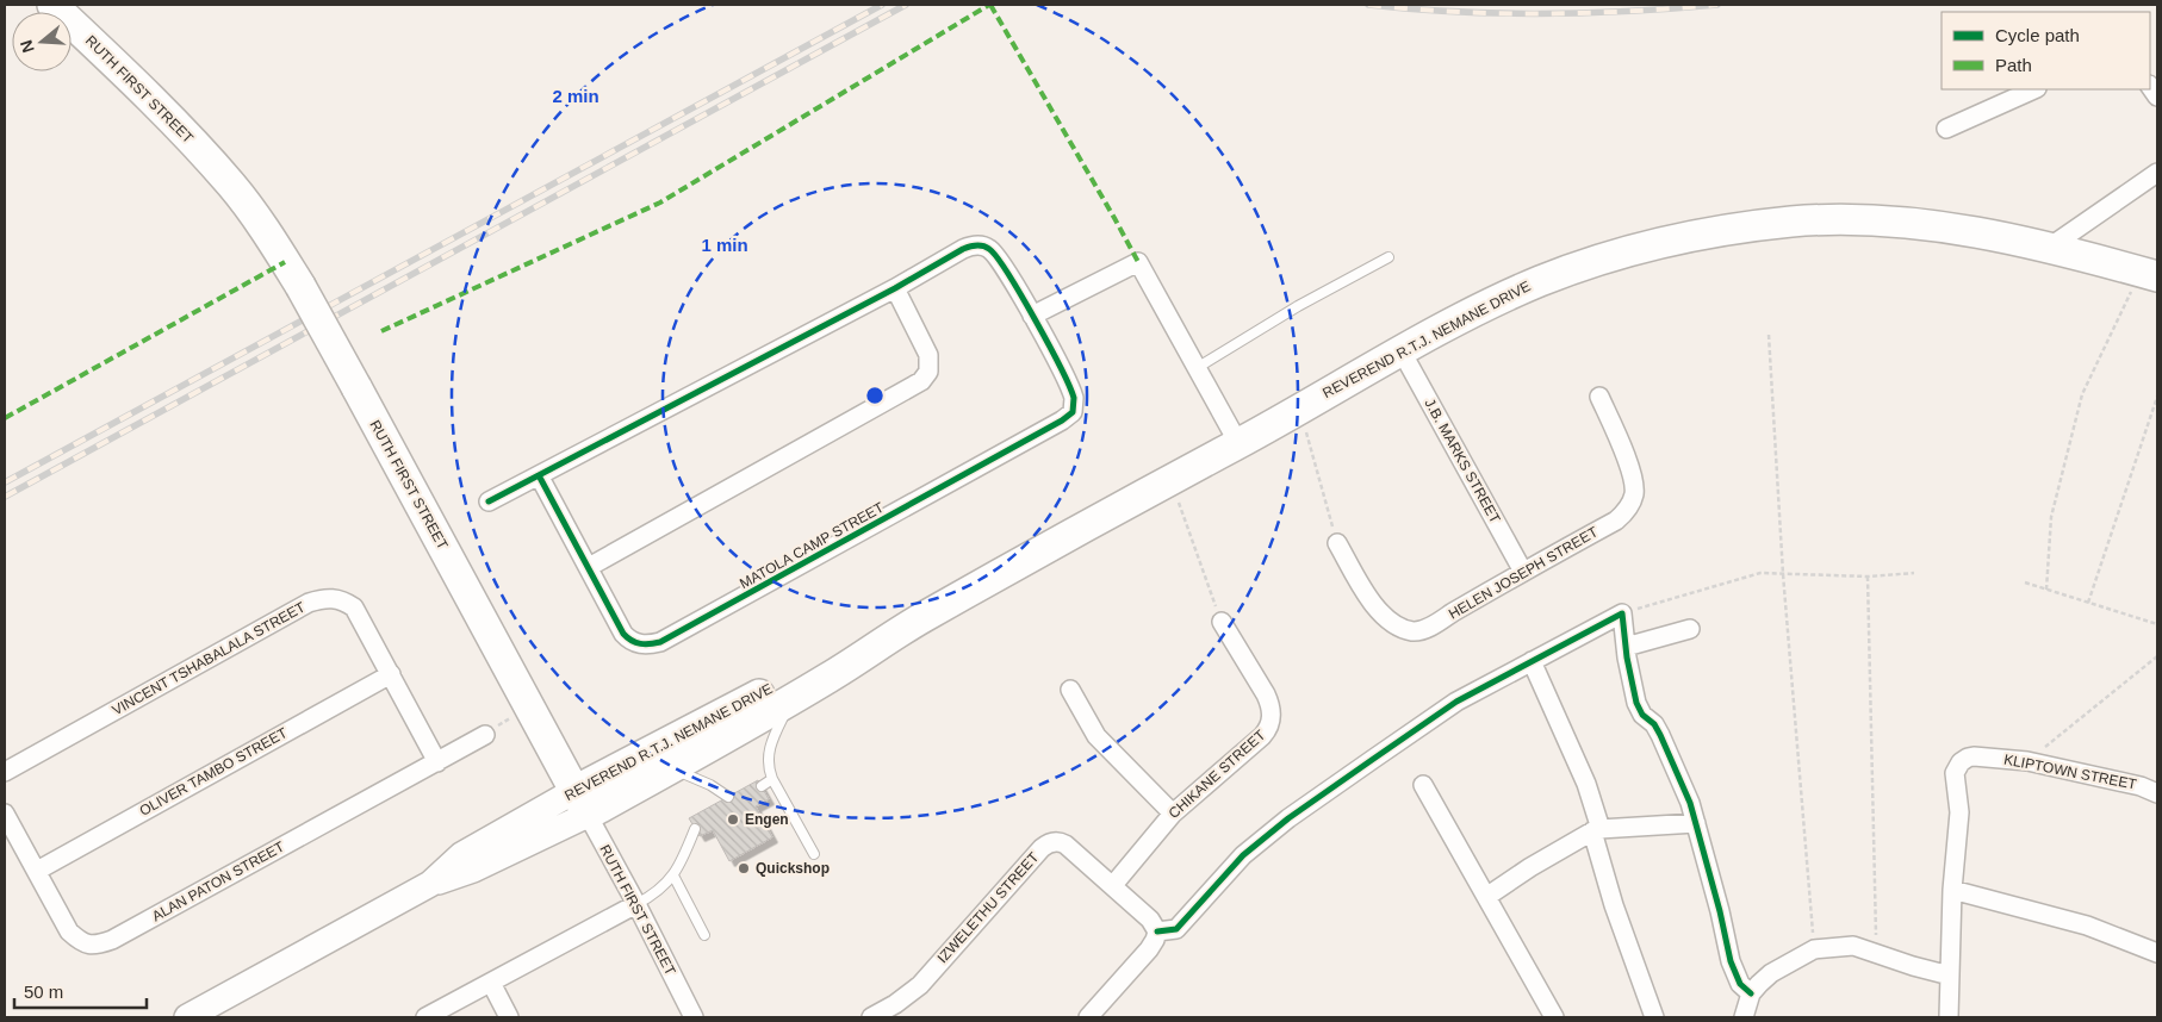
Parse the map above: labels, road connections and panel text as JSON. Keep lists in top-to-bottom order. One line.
{"streets":{"main road":["RUTH FIRST STREET","REVEREND R.T.J. NEMANE DRIVE"],"street":["J.B. MARKS STREET","MATOLA CAMP STREET","HELEN JOSEPH STREET","VINCENT TSHABALALA STREET","OLIVER TAMBO STREET","KLIPTOWN STREET","CHIKANE STREET","ALAN PATON STREET","IZWELETHU STREET"]},"crossings":[["RUTH FIRST STREET","REVEREND R.T.J. NEMANE DRIVE"],["REVEREND R.T.J. NEMANE DRIVE","J.B. MARKS STREET"],["J.B. MARKS STREET","HELEN JOSEPH STREET"],["VINCENT TSHABALALA STREET","OLIVER TAMBO STREET"],["VINCENT TSHABALALA STREET","ALAN PATON STREET"],["OLIVER TAMBO STREET","ALAN PATON STREET"],["CHIKANE STREET","IZWELETHU STREET"]],"places":["Engen","Quickshop"],"legend":["Cycle path","Path"],"scale_bar":"50 m","north":"left","rings":["2 min","1 min"]}
